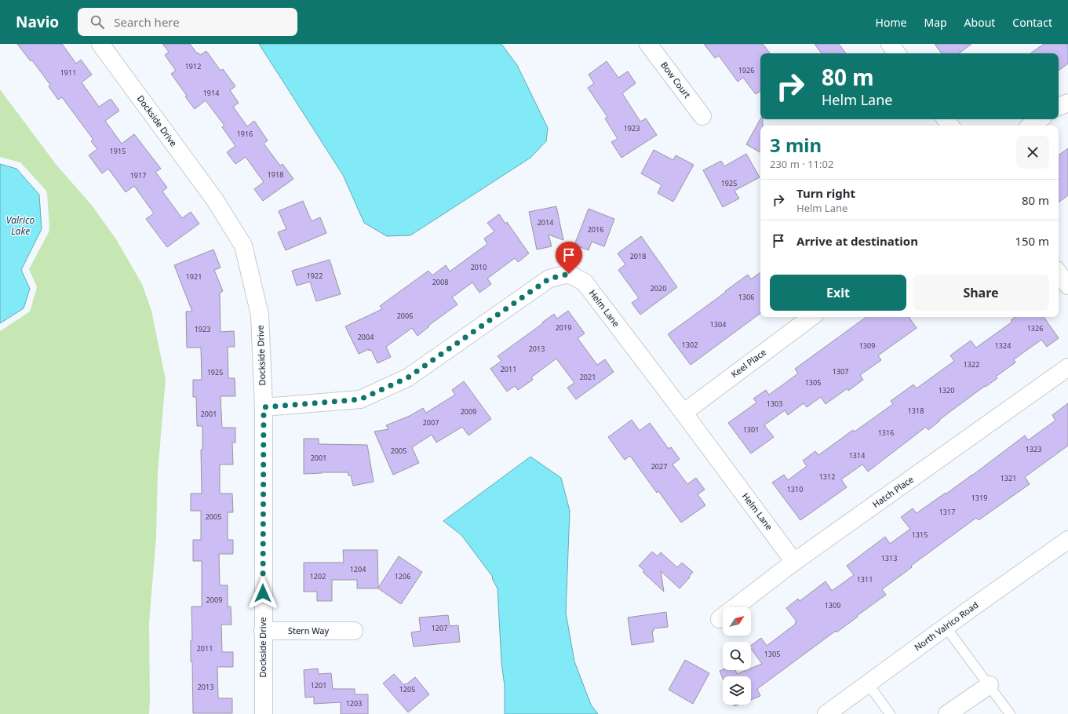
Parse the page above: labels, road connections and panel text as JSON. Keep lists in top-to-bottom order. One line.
{"streets":{"street":["Bow Court","Dockside Drive","Helm Lane","Keel Place","Hatch Place","North Valrico Road","Stern Way"]},"crossings":[["Dockside Drive","Helm Lane"],["Dockside Drive","Stern Way"],["Helm Lane","Keel Place"],["Helm Lane","Hatch Place"]],"water":["Valrico Lake"],"house_numbers":["1912","1926","1911","1914","1923","1916","1915","1918","1917","1925","2014","2016","2018","2010","1922","1921","2008","2020","1306","2006","1304","2019","1326","1923","2004","1302","1309","1324","2013","1322","2011","1307","1925","2021","1305","1320","1303","1318","2009","2001","2007","1301","1316","1323","2005","1314","2001","2027","1312","1321","1310","1319","1317","2005","1315","1313","1204","1202","1206","1311","2009","1309","1207","2011","1305","1201","2013","1205","1203"],"north":"top right","page":{"header":"Navio","search":"Search here","nav":["Home","Map","About","Contact"],"turn":["80 m","Helm Lane"],"heading":["3 min","230 m · 11:02"],"list":[{"name":"Turn right","note":"Helm Lane","value":"80 m"},{"name":"Arrive at destination","value":"150 m"}],"buttons":["Exit","Share"]}}
